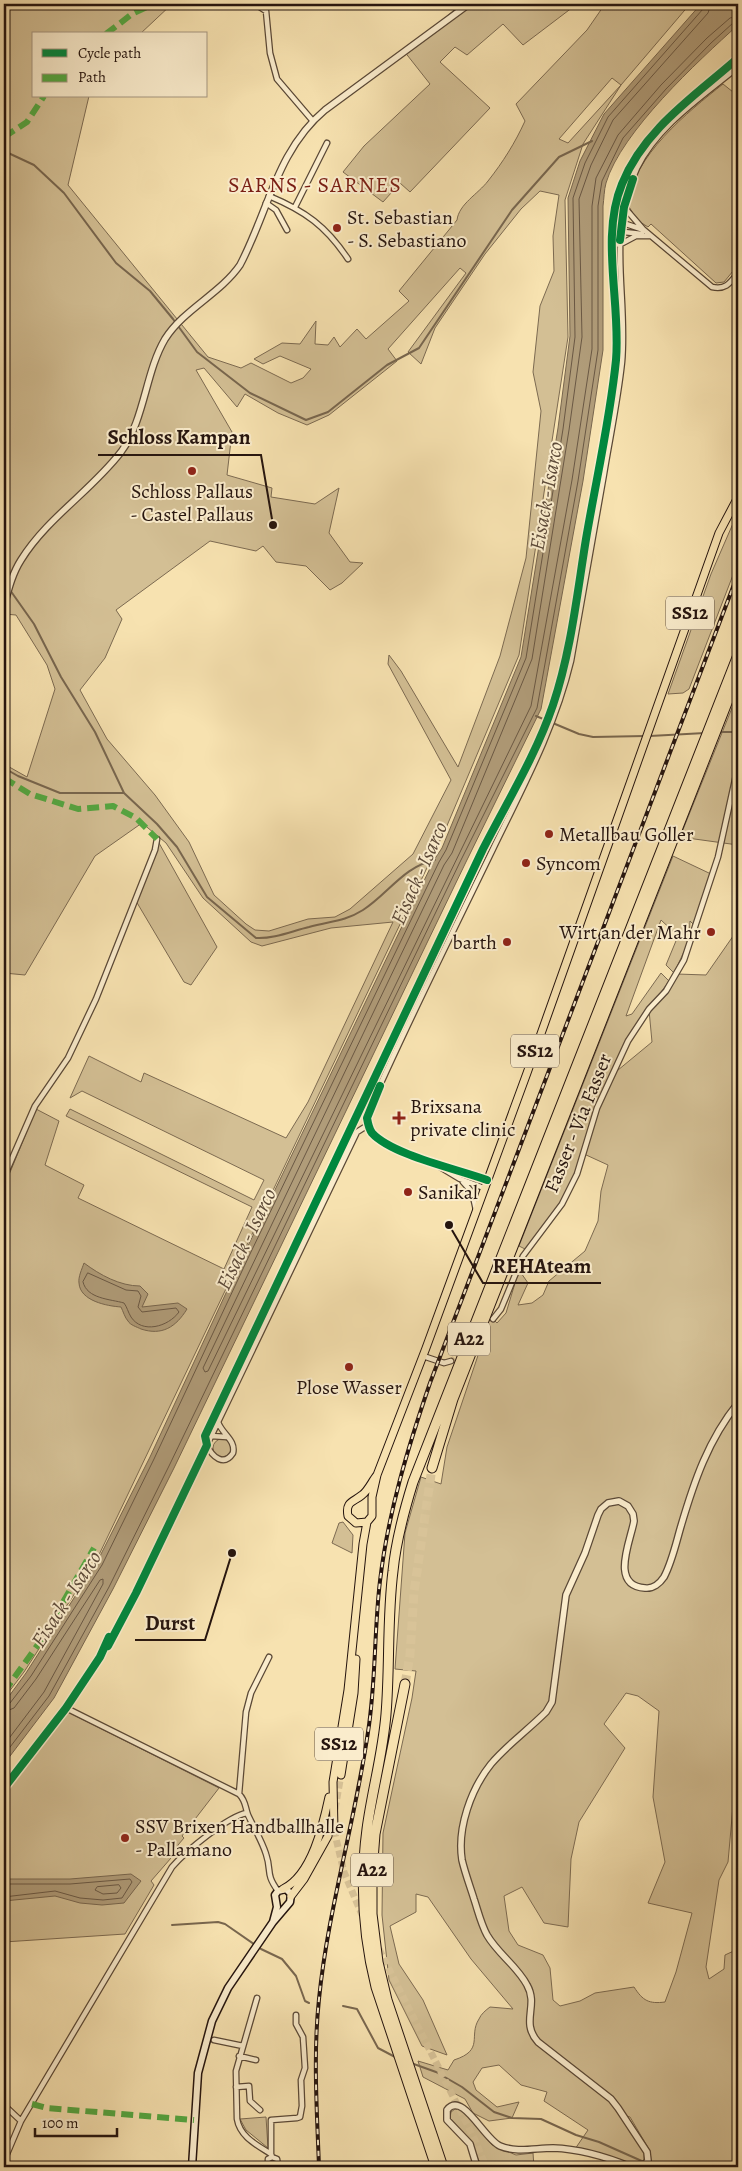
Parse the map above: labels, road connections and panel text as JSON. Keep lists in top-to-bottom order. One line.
{"streets":{"highway":["A22"],"main road":["SS12"],"street":["Fasser - Via Fasser"]},"districts":["SARNS - SARNES"],"water":["Eisack - Isarco"],"places":{"other":["St. Sebastian - S. Sebastiano","Schloss Pallaus - Castel Pallaus","Schloss Kampan","Metallbau Goller","Syncom","Wirt an der Mahr","barth","Sanikal","REHAteam","Plose Wasser","Durst","SSV Brixen Handballhalle - Pallamano"],"health":["Brixsana private clinic"]},"legend":["Cycle path","Path"],"scale_bar":"100 m"}
